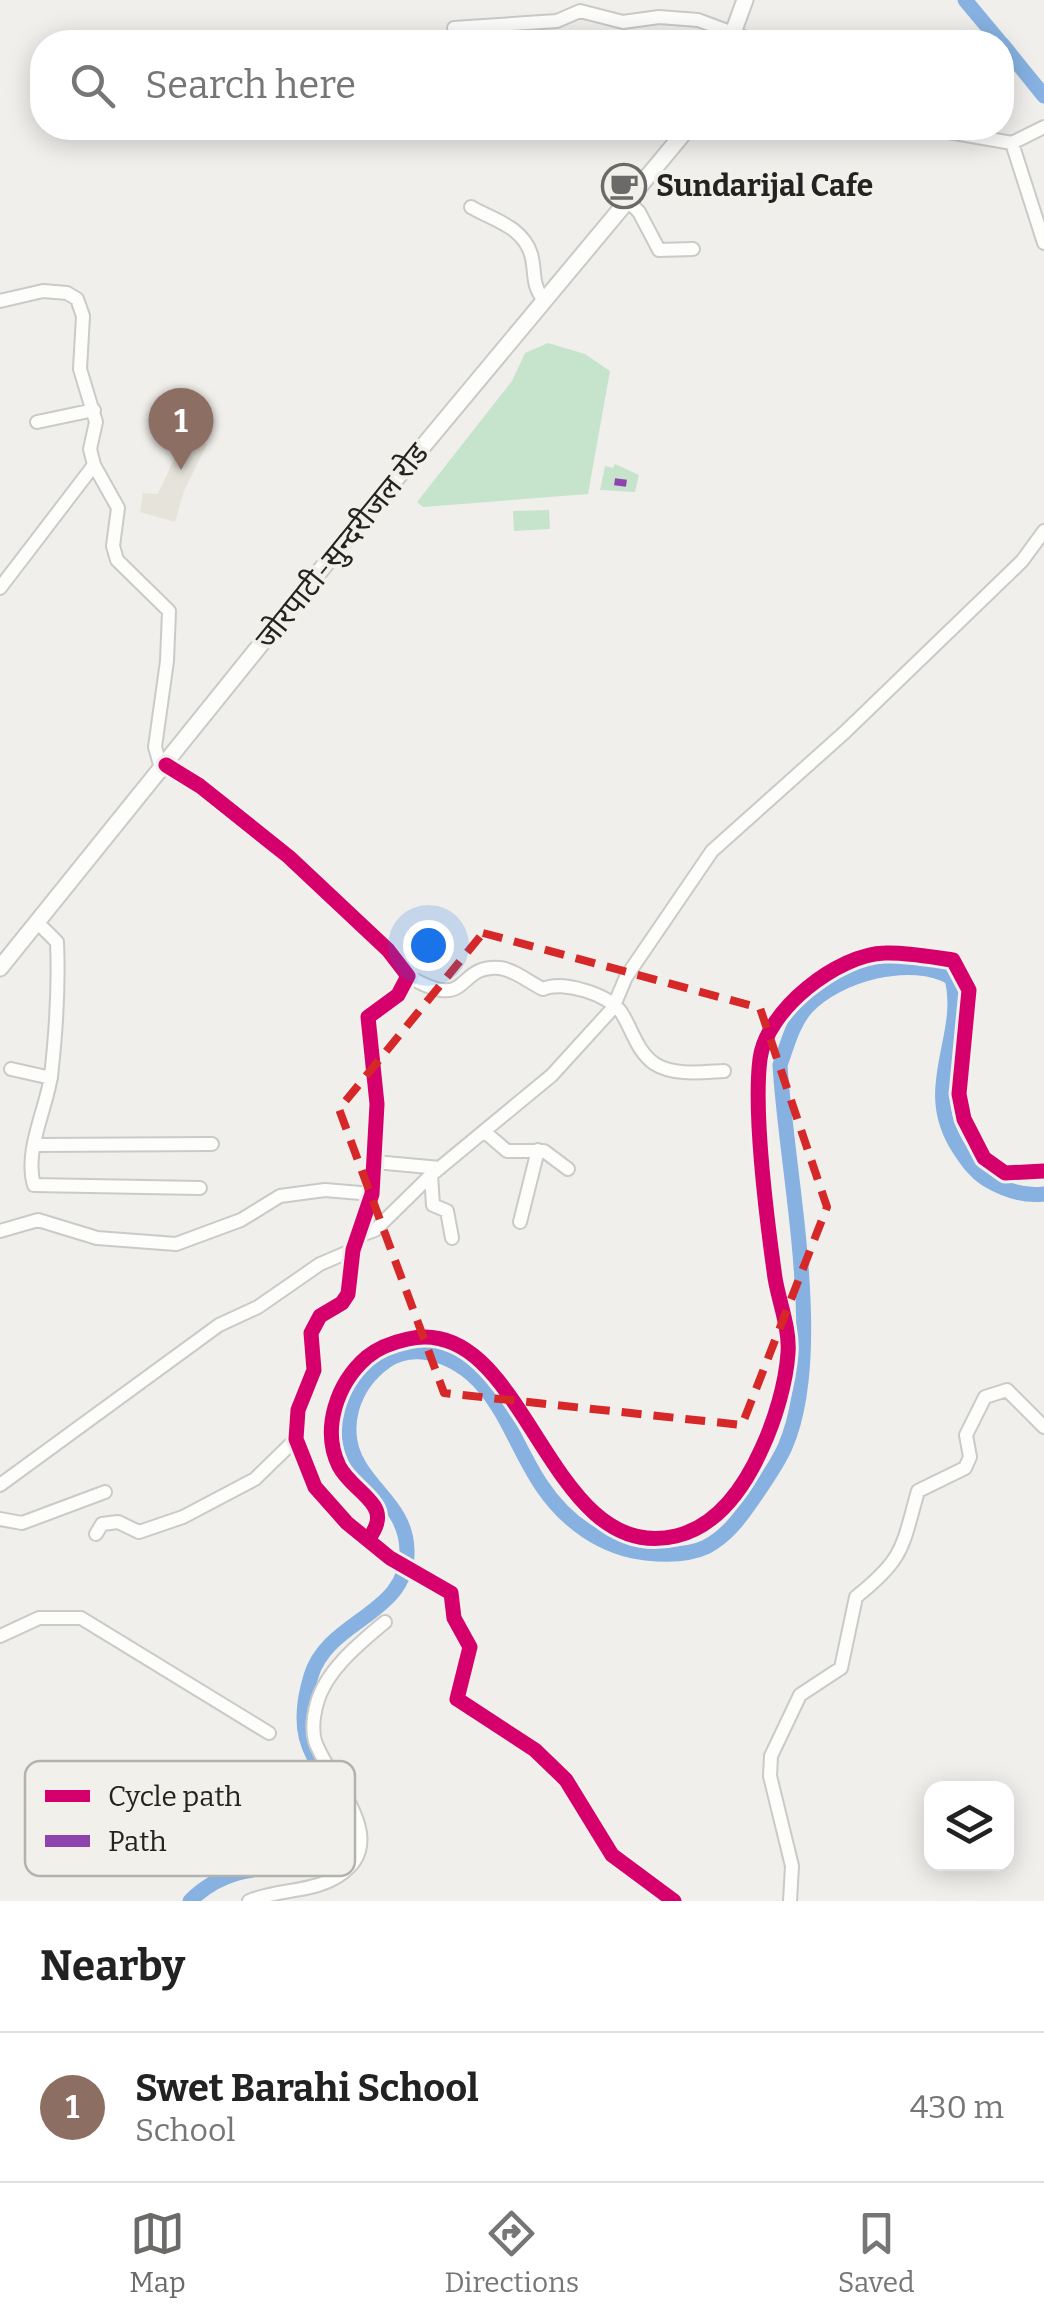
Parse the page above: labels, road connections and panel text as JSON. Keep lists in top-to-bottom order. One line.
{"streets":{"main road":["जोरपाटी-सुन्दरीजल रोड"]},"places":{"cafe":["Sundarijal Cafe"]},"legend":["Cycle path","Path"],"page":{"search":"Search here","pins":"1","heading":"Nearby","list":[{"mark":"1","name":"Swet Barahi School","note":"School","value":"430 m"}],"nav":["Map","Directions","Saved"]}}
